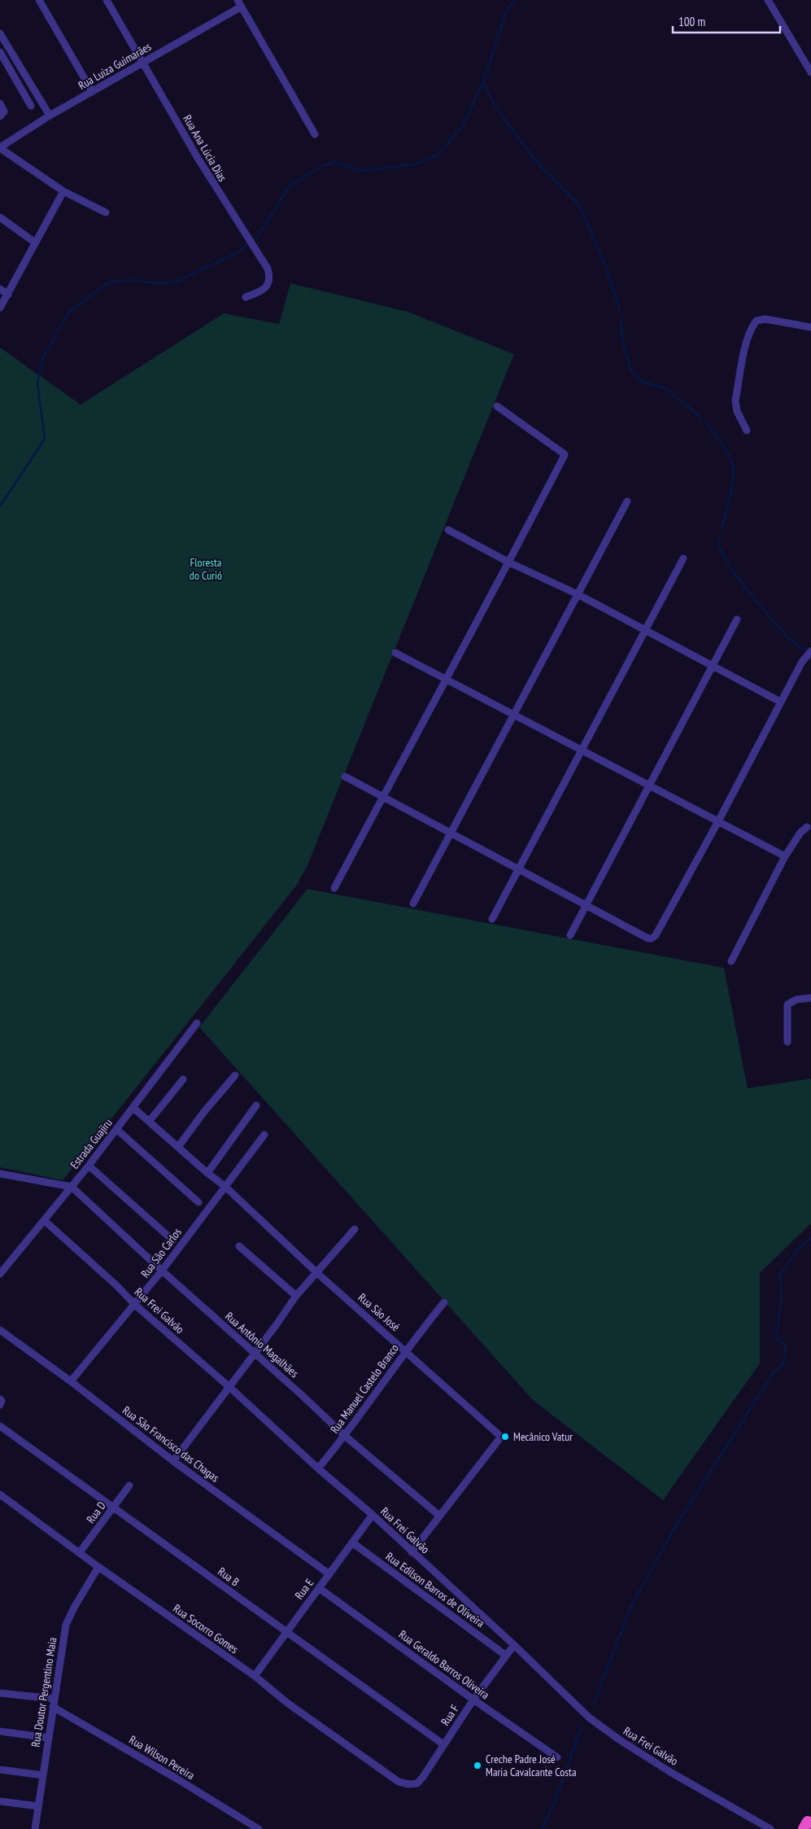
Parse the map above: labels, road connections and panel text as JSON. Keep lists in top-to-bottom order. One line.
{"streets":{"street":["Rua Luiza Guimarães","Rua Ana Lúcia Dias","Estrada Guajiru","Rua São Carlos","Rua Frei Galvão","Rua São José","Rua Antônio Magalhães","Rua Manuel Castelo Branco","Rua São Francisco das Chagas","Rua D","Rua B","Rua E","Rua Edilson Barros de Oliveira","Rua Socorro Gomes","Rua Geraldo Barros Oliveira","Rua Doutor Pergentino Maia","Rua F","Rua Wilson Pereira"]},"crossings":[["Rua Luiza Guimarães","Rua Ana Lúcia Dias"],["Estrada Guajiru","Rua Frei Galvão"],["Estrada Guajiru","Rua São José"],["Estrada Guajiru","Rua Antônio Magalhães"],["Rua São Carlos","Rua Frei Galvão"],["Rua São Carlos","Rua São José"],["Rua São Carlos","Rua Antônio Magalhães"],["Rua São Carlos","Rua São Francisco das Chagas"],["Rua Frei Galvão","Rua São José"],["Rua Frei Galvão","Rua Manuel Castelo Branco"],["Rua Frei Galvão","Rua E"],["Rua Frei Galvão","Rua F"],["Rua São José","Rua Antônio Magalhães"],["Rua São José","Rua Manuel Castelo Branco"],["Rua Antônio Magalhães","Rua Manuel Castelo Branco"],["Rua São Francisco das Chagas","Rua E"],["Rua D","Rua B"],["Rua D","Rua Socorro Gomes"],["Rua B","Rua E"],["Rua B","Rua F"],["Rua E","Rua Edilson Barros de Oliveira"],["Rua E","Rua Socorro Gomes"],["Rua E","Rua Geraldo Barros Oliveira"],["Rua Edilson Barros de Oliveira","Rua F"],["Rua Socorro Gomes","Rua Doutor Pergentino Maia"],["Rua Socorro Gomes","Rua F"],["Rua Geraldo Barros Oliveira","Rua F"],["Rua Doutor Pergentino Maia","Rua Wilson Pereira"]],"parks":["Floresta do Curió"],"places":["Mecânico Vatur","Creche Padre José Maria Cavalcante Costa"],"scale_bar":"100 m"}
